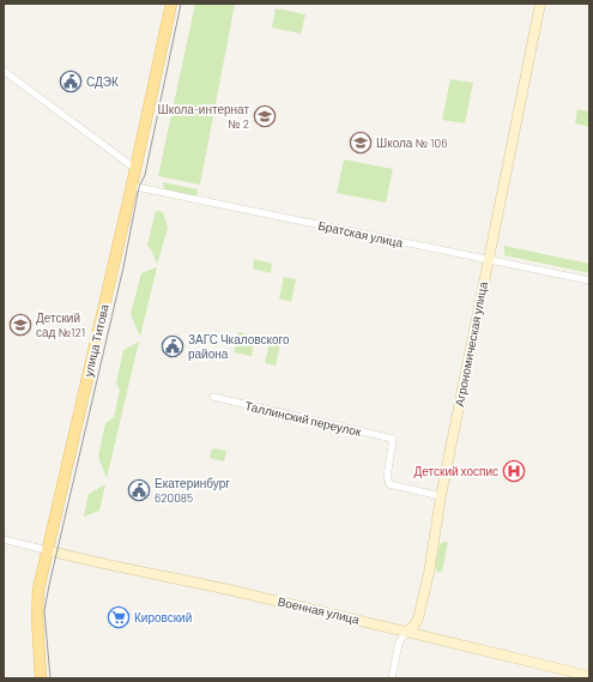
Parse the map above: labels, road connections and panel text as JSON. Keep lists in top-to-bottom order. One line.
{"streets":{"main road":["улица Титова"],"street":["Братская улица","Агрономическая улица","Таллинский переулок","Военная улица"]},"crossings":[["Братская улица","улица Титова"],["Братская улица","Агрономическая улица"],["улица Титова","Военная улица"],["Агрономическая улица","Таллинский переулок"],["Агрономическая улица","Военная улица"]],"places":{"public building":["СДЭК","ЗАГС Чкаловского района","Екатеринбург 620085"],"school or university":["Школа-интернат № 2","Школа № 106","Детский сад №121"],"hospital":["Детский хоспис"],"supermarket":["Кировский"]}}
